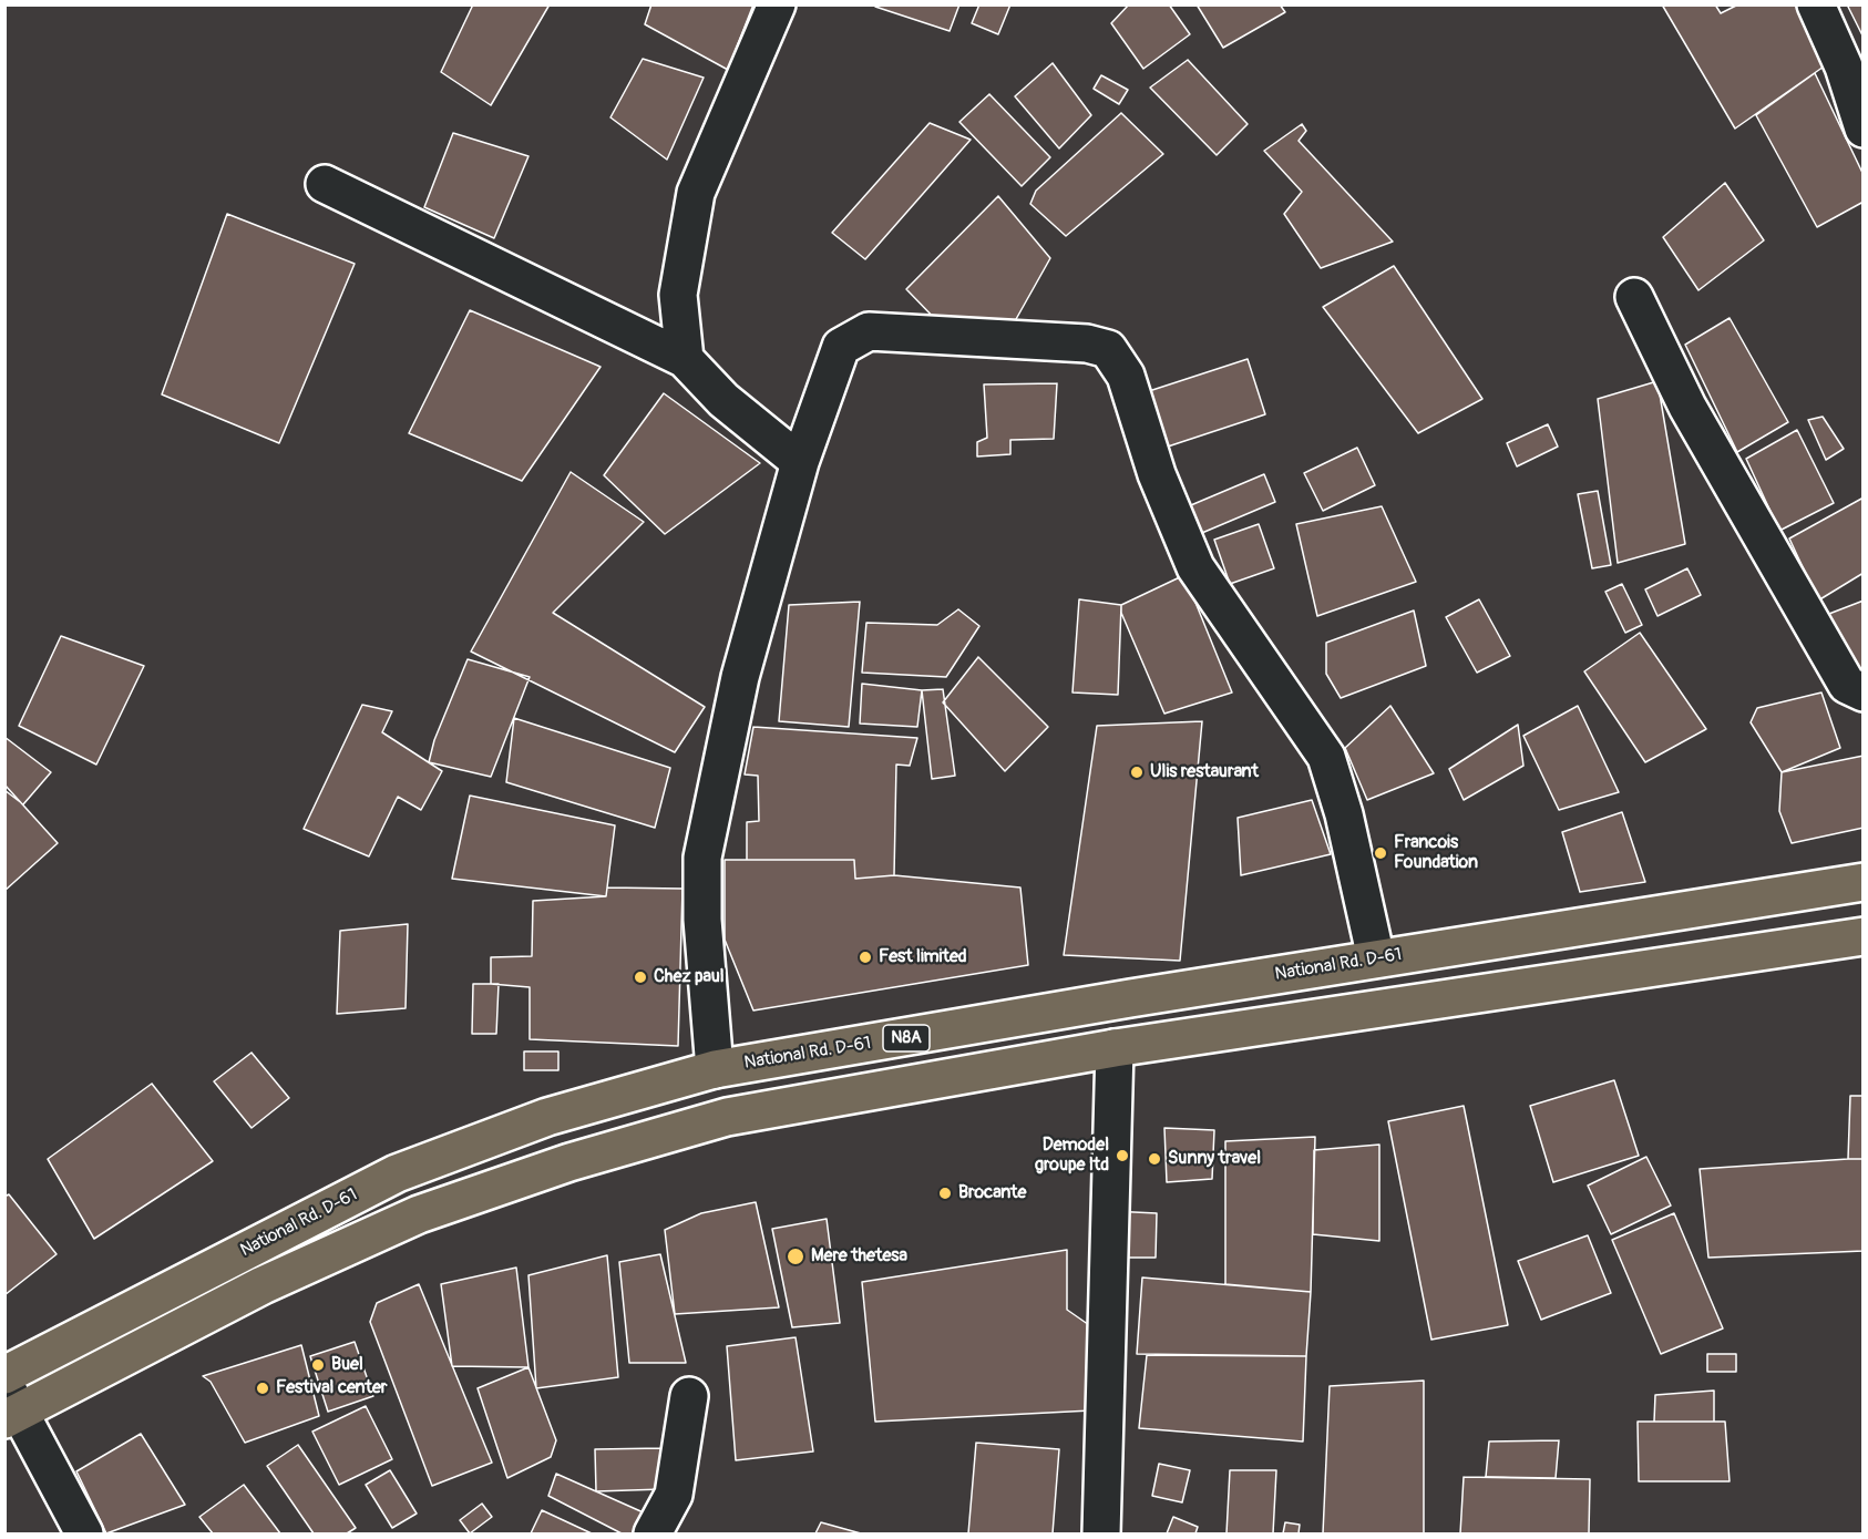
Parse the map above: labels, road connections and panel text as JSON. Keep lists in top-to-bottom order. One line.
{"streets":{"highway":["National Rd. D-61","N8A"]},"places":["Ulis restaurant","Francois Foundation","Fest limited","Chez paul","Demodel groupe ltd","Sunny travel","Brocante","Mere thetesa","Buel","Festival center"]}
